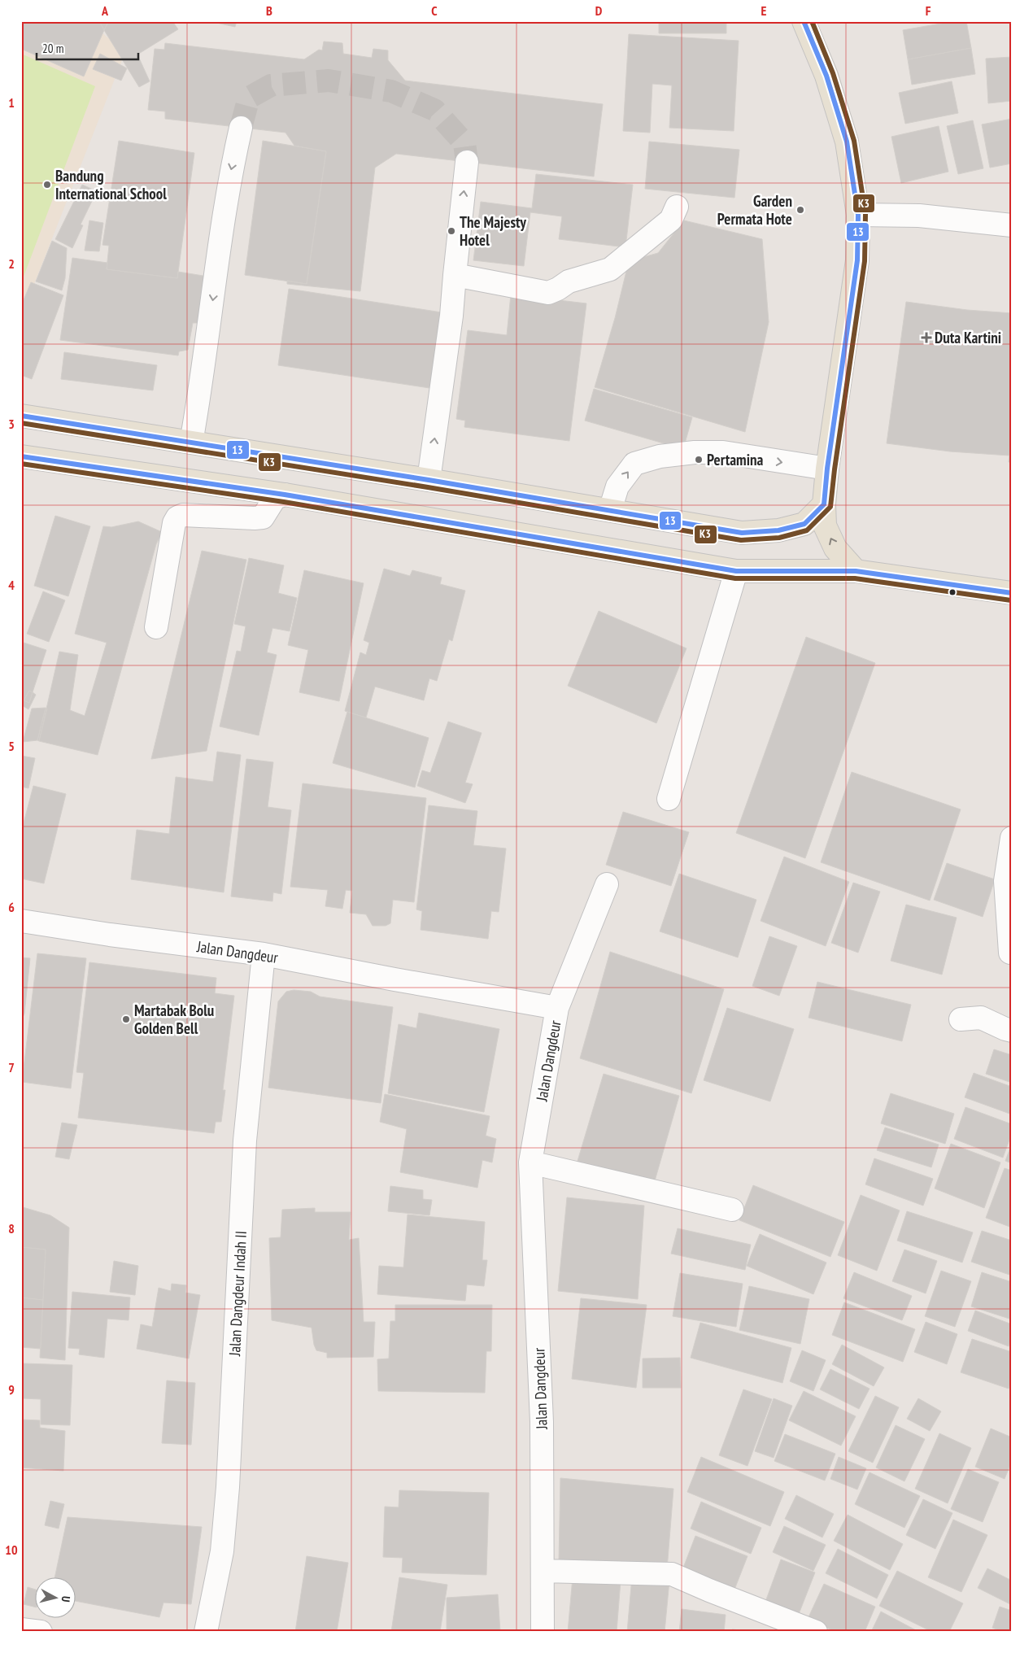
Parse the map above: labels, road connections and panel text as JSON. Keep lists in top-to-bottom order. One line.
{"streets":{"street":["Jalan Dangdeur","Jalan Dangdeur Indah II"]},"crossings":[["Jalan Dangdeur","Jalan Dangdeur Indah II"]],"places":{"other":["Bandung International School","Garden Permata Hote","The Majesty Hotel","Pertamina","Martabak Bolu Golden Bell"],"health":["Duta Kartini"]},"lines":["transit line 13","transit line K3"],"scale_bar":"20 m","north":"right","grid":{"columns":["A","B","C","D","E","F"],"rows":["1","2","3","4","5","6","7","8","9","10"]}}
